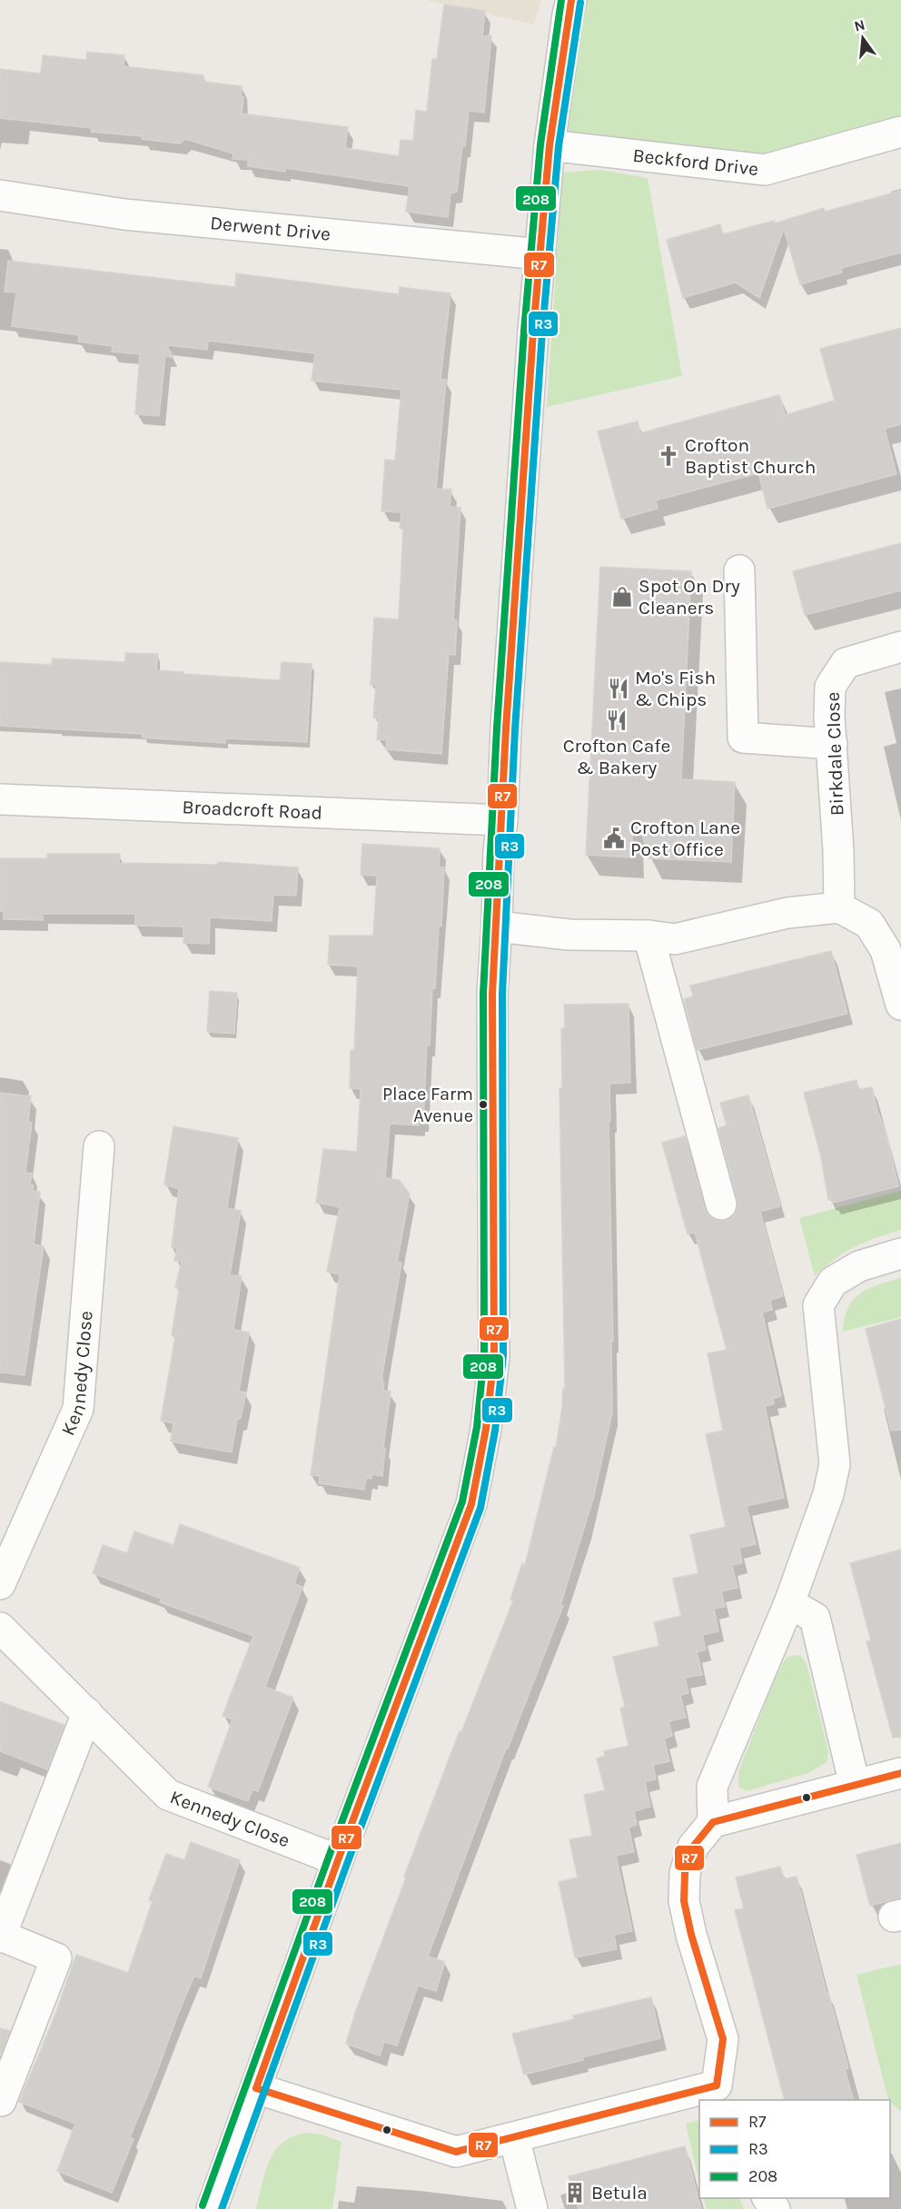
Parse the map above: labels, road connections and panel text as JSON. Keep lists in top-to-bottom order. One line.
{"streets":{"street":["Beckford Drive","Derwent Drive","Birkdale Close","Broadcroft Road","Kennedy Close"]},"places":{"church":["Crofton Baptist Church"],"shop":["Spot On Dry Cleaners"],"restaurant":["Mo's Fish & Chips","Crofton Cafe & Bakery"],"public building":["Crofton Lane Post Office"],"other":["Place Farm Avenue"],"building":["Betula"]},"lines":["transit line R7","transit line 208","transit line R3"],"legend":["R7","R3","208"],"north":"top"}
